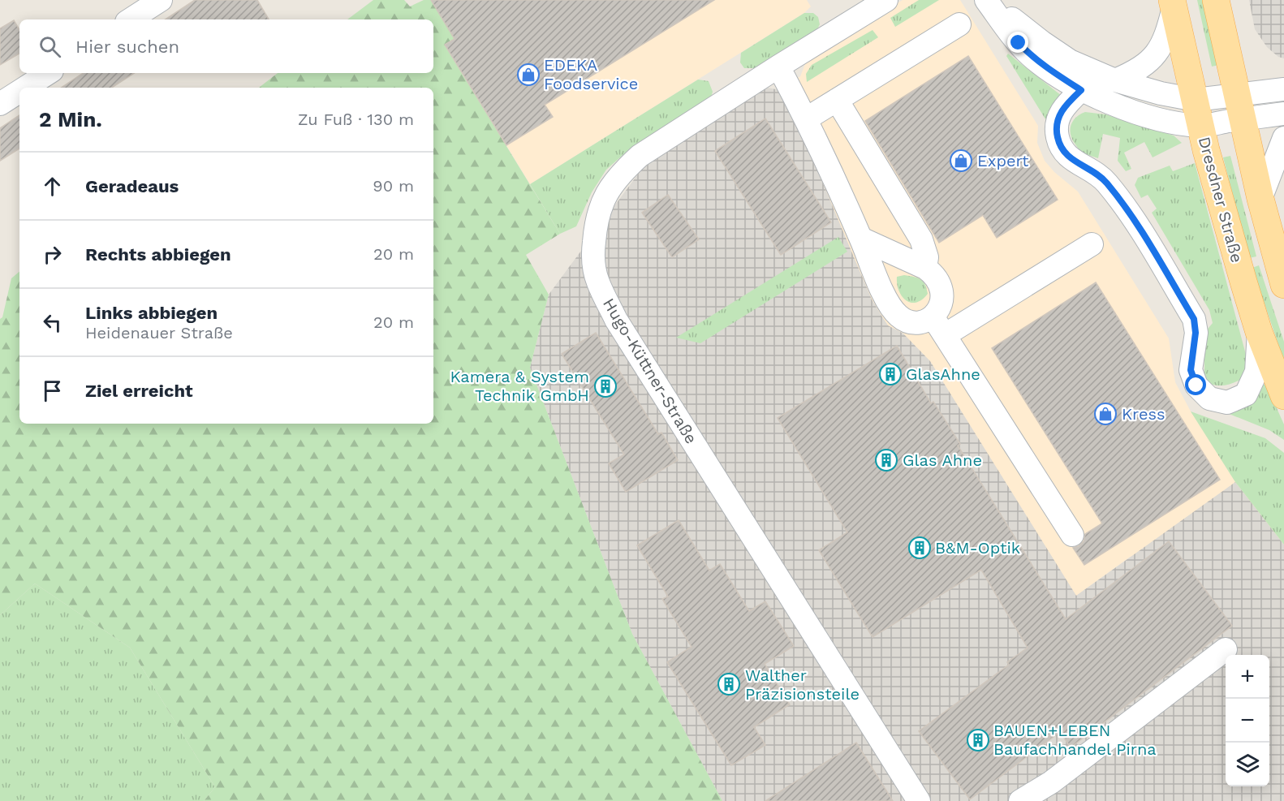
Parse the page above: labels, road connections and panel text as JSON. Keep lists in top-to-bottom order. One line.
{"streets":{"main road":["Dresdner Straße"],"street":["Hugo-Küttner-Straße"]},"places":{"shop":["EDEKA Foodservice","Expert","Kress"],"building":["GlasAhne","Kamera & System Technik GmbH","Glas Ahne","B&M-Optik","Walther Präzisionsteile","BAUEN+LEBEN Baufachhandel Pirna"]},"page":{"search":"Hier suchen","heading":["2 Min.","Zu Fuß · 130 m"],"list":[["Geradeaus","90 m"],["Rechts abbiegen","20 m"],["Links abbiegen","Heidenauer Straße","20 m"],"Ziel erreicht"],"map_buttons":["+","−"]}}
